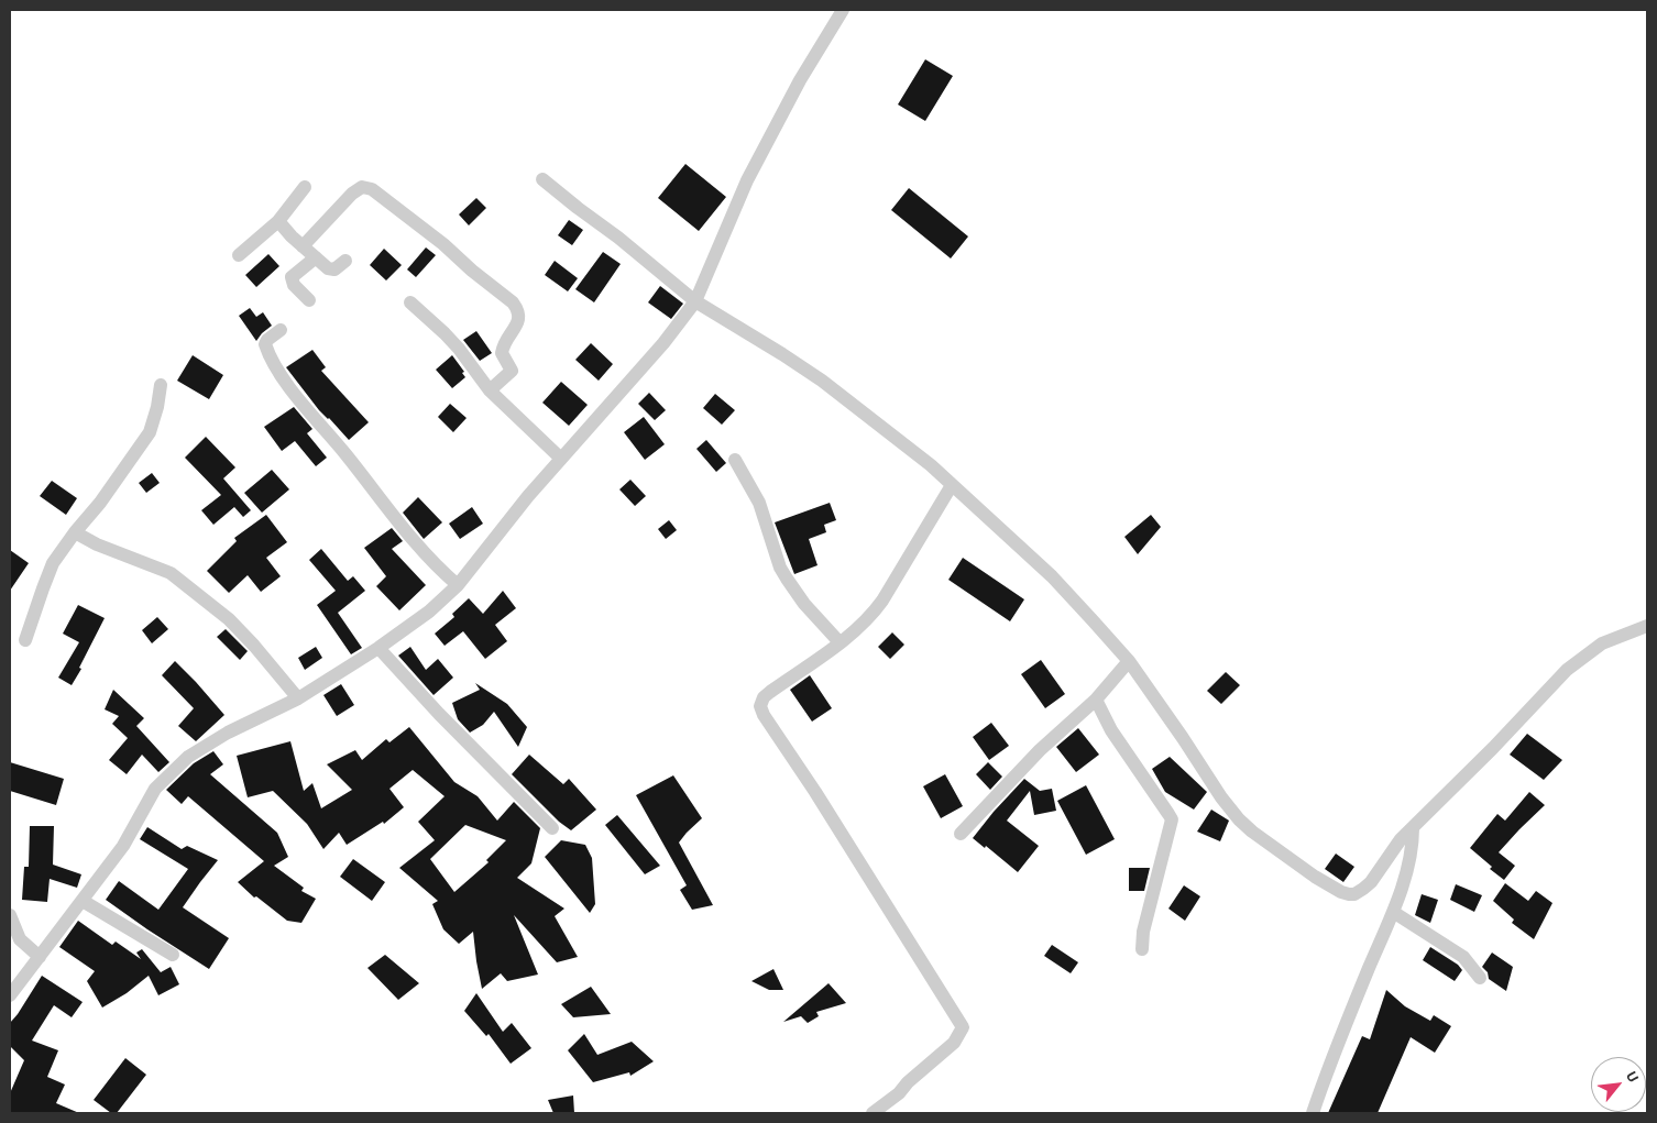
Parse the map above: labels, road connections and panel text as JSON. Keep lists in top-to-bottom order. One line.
{"north":"top right"}
